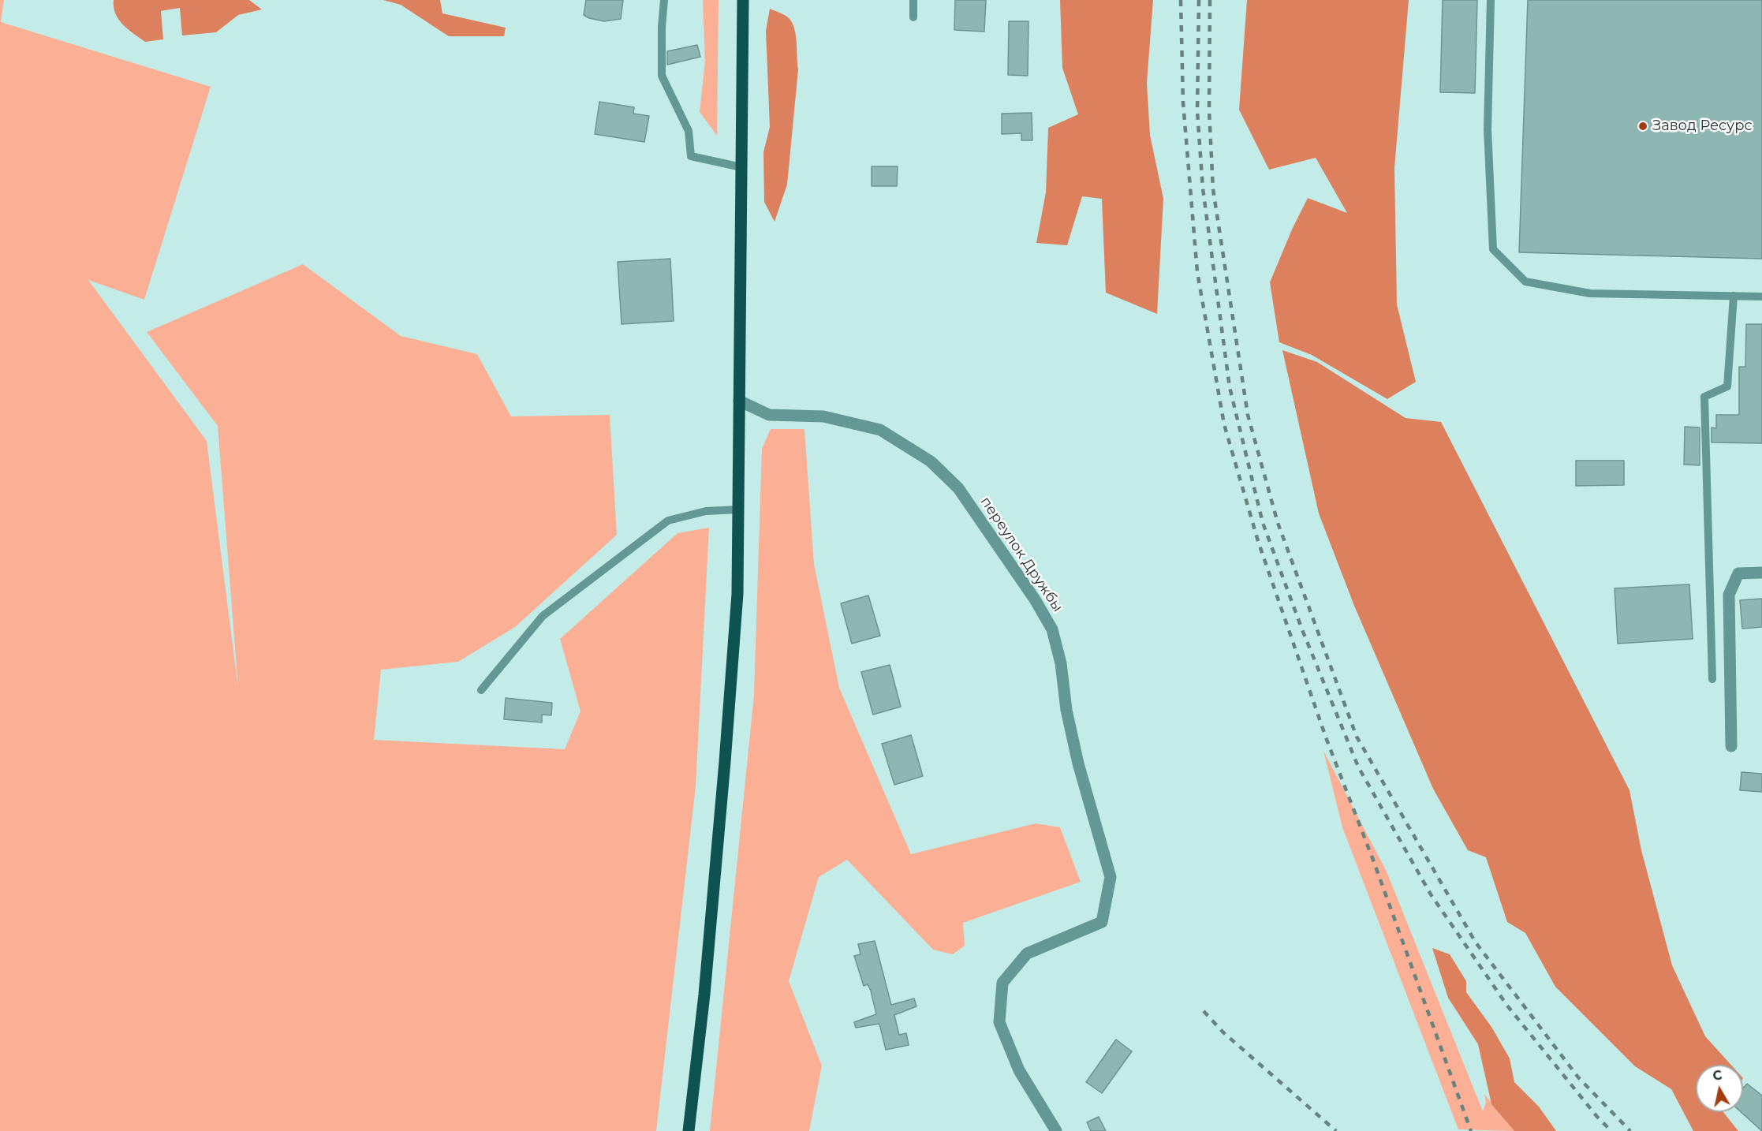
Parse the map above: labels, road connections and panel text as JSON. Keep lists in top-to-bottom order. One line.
{"streets":{"street":["переулок Дружбы"]},"places":["Завод Ресурс"],"north":"top"}
